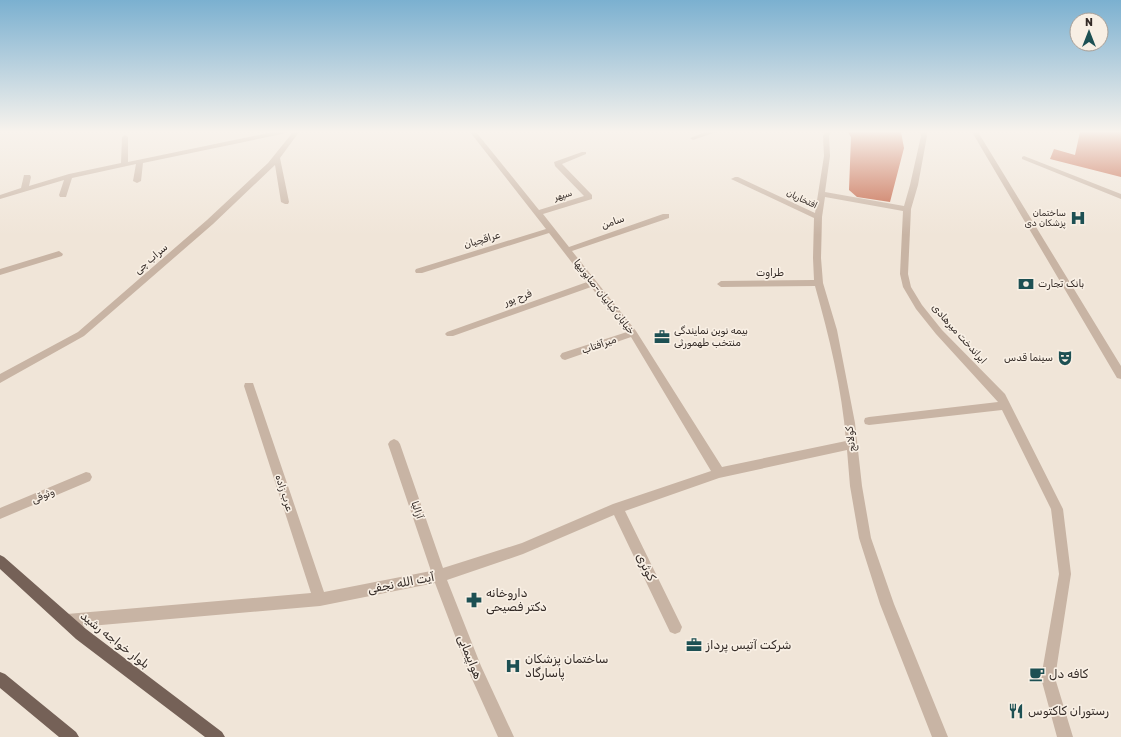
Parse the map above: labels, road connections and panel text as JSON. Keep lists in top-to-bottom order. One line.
{"streets":{"main road":["بلوار خواجه رشید"],"street":["سپهر","افتخاریان","سامن","عراقچیان","سراب چی","طراوت","خیابان کبابیان-صابونیها","فرح پور","ایراندخت میرهادی","میرآفتاب","کولانج","عرب زاده","وثوقی","آزالیا","کوثری","آیت الله نجفی","هواپیمایی"]},"crossings":[["سپهر","خیابان کبابیان-صابونیها"],["افتخاریان","کولانج"],["سامن","خیابان کبابیان-صابونیها"],["عراقچیان","خیابان کبابیان-صابونیها"],["طراوت","کولانج"],["خیابان کبابیان-صابونیها","فرح پور"],["خیابان کبابیان-صابونیها","میرآفتاب"],["خیابان کبابیان-صابونیها","آیت الله نجفی"],["ایراندخت میرهادی","کولانج"],["کولانج","آیت الله نجفی"],["عرب زاده","آیت الله نجفی"],["آزالیا","آیت الله نجفی"],["آزالیا","هواپیمایی"],["کوثری","آیت الله نجفی"],["آیت الله نجفی","بلوار خواجه رشید"],["آیت الله نجفی","هواپیمایی"]],"places":{"hospital":["ساختمان پزشکان دی","ساختمان پزشکان پاسارگاد"],"bank":["بانک تجارت"],"office":["بیمه نوین نمایندگی منتخب طهمورثی","شرکت آتیس پرداز"],"theatre":["سینما قدس"],"pharmacy":["داروخانه دکتر فصیحی"],"cafe":["کافه دل"],"restaurant":["رستوران کاکتوس"]},"north":"top"}
